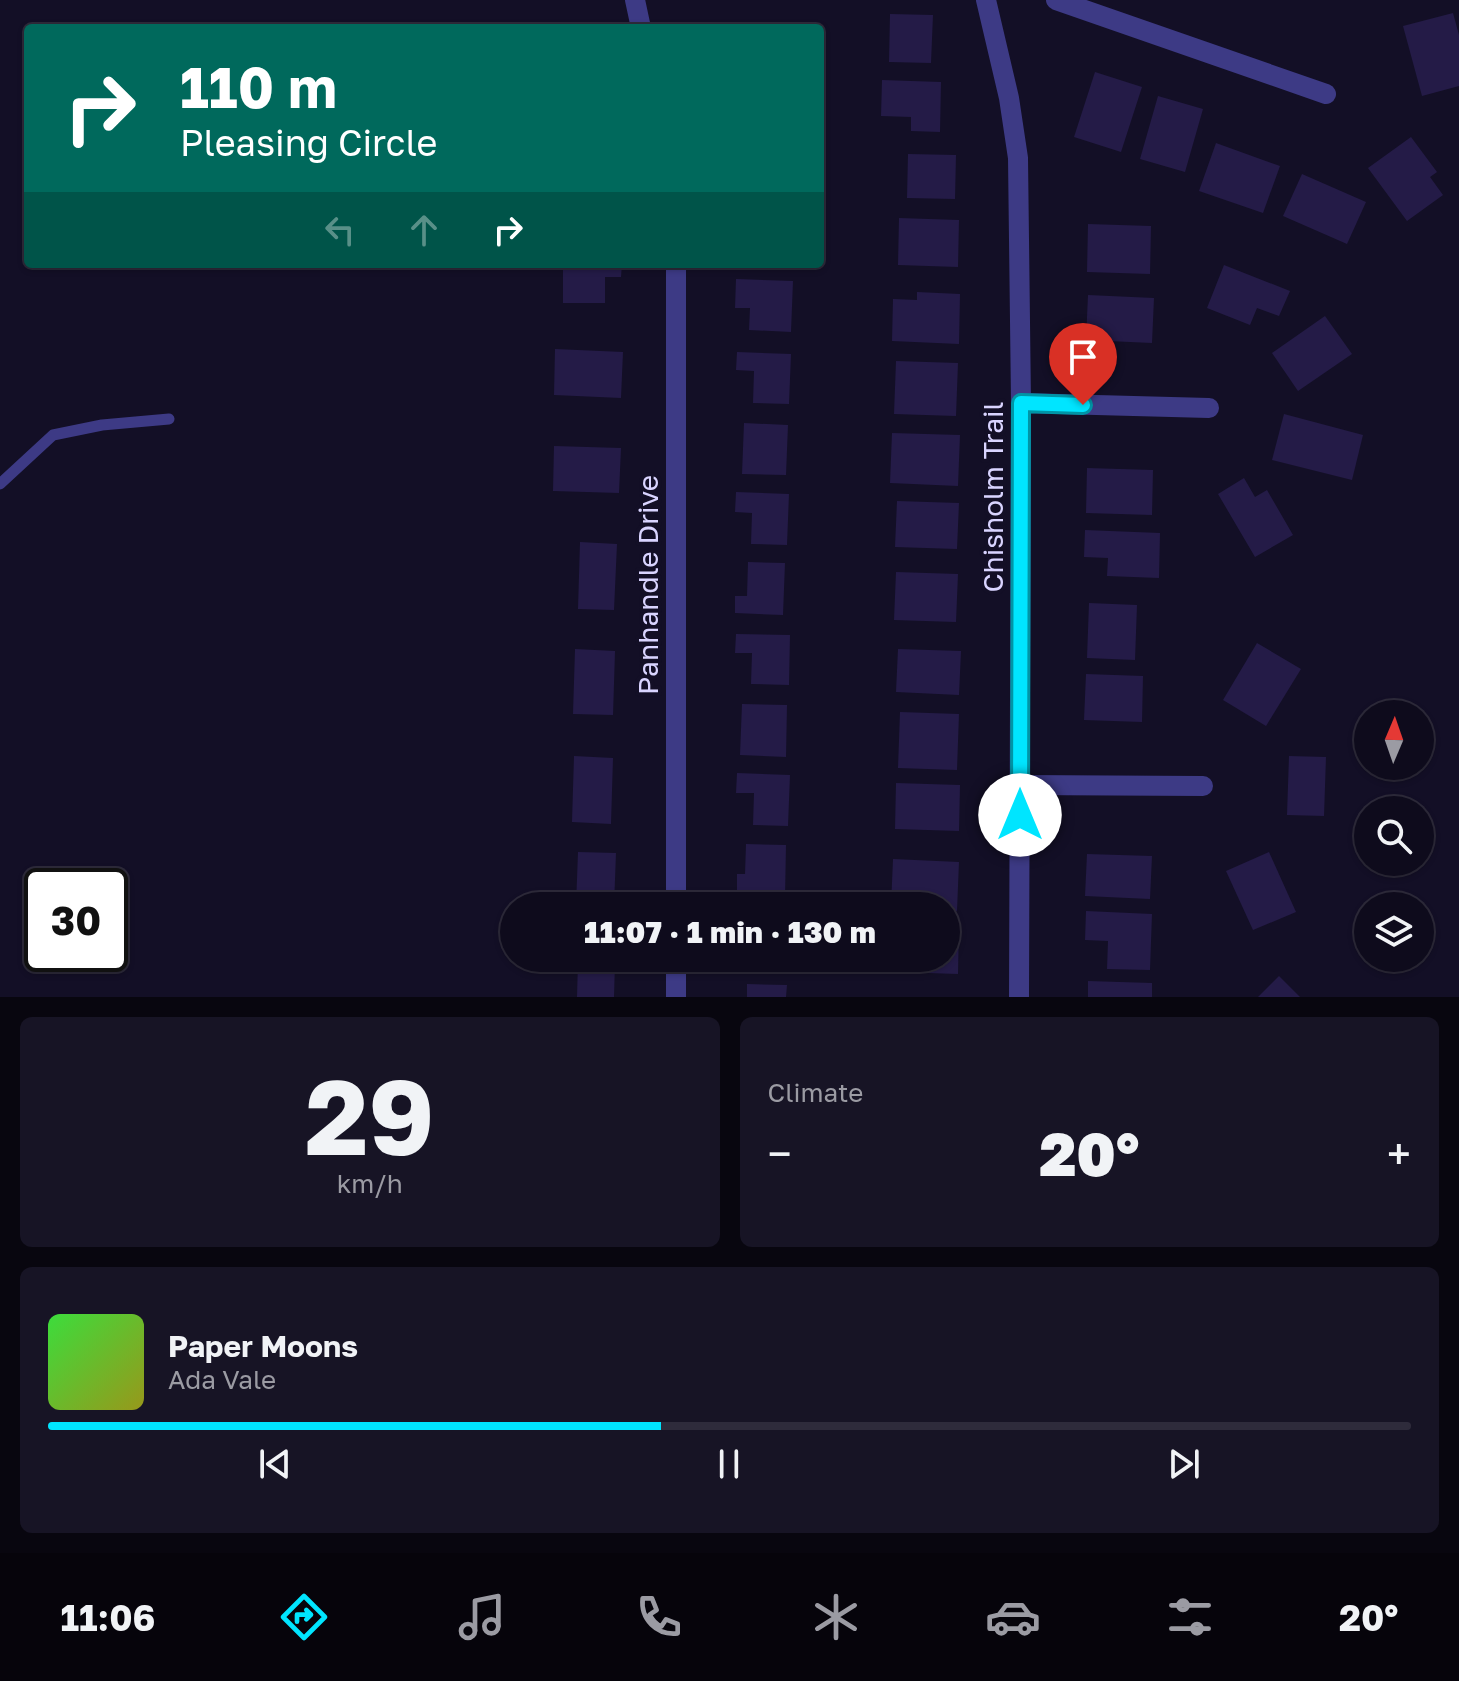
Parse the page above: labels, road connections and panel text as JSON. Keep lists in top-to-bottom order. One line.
{"streets":{"street":["Chisholm Trail","Panhandle Drive"]},"north":"top","page":{"turn":["110 m","Pleasing Circle"],"limit":"30","trip":"11:07 · 1 min · 130 m","tile":[["29","km/h"],"Climate"],"heat":["−","20°","+"],"song":["Paper Moons","Ada Vale"],"tabs":["11:06","20°"]}}
